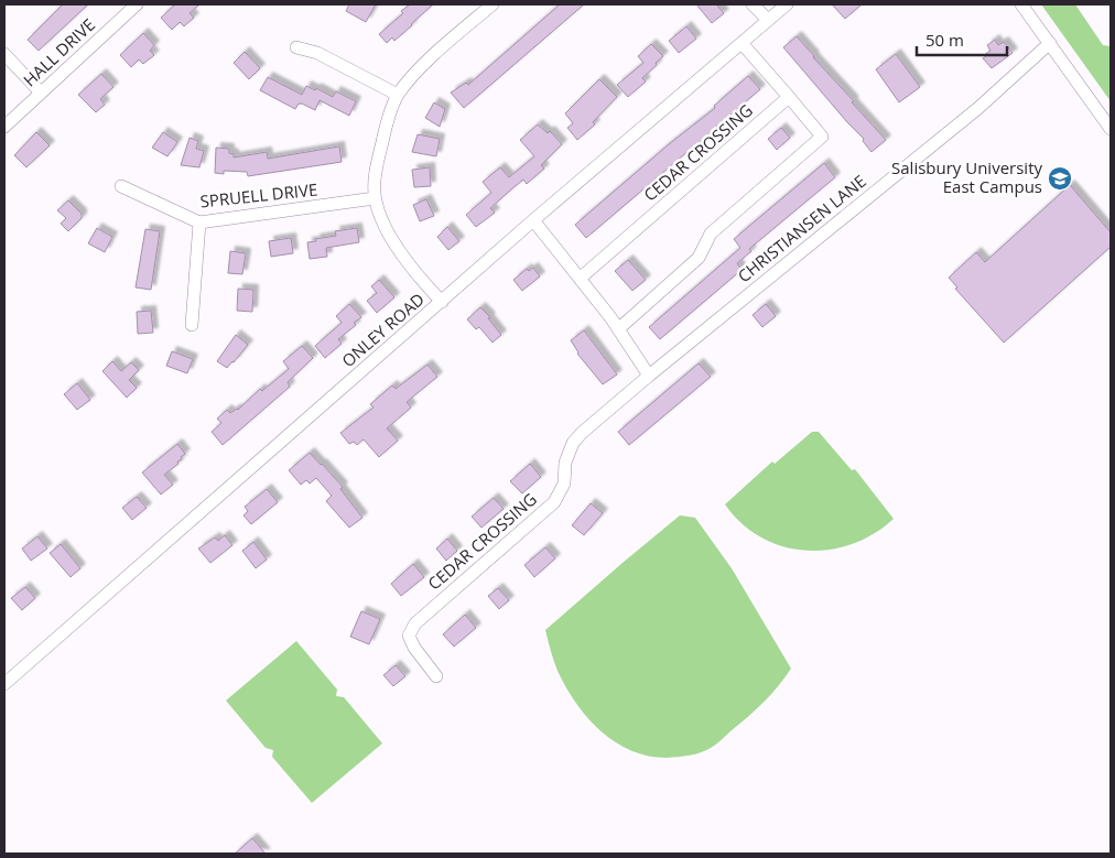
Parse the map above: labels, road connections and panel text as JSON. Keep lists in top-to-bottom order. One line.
{"streets":{"street":["HALL DRIVE","CEDAR CROSSING","SPRUELL DRIVE","CHRISTIANSEN LANE","ONLEY ROAD"]},"crossings":[["CEDAR CROSSING","CHRISTIANSEN LANE"]],"places":{"school or university":["Salisbury University East Campus"]},"scale_bar":"50 m"}
